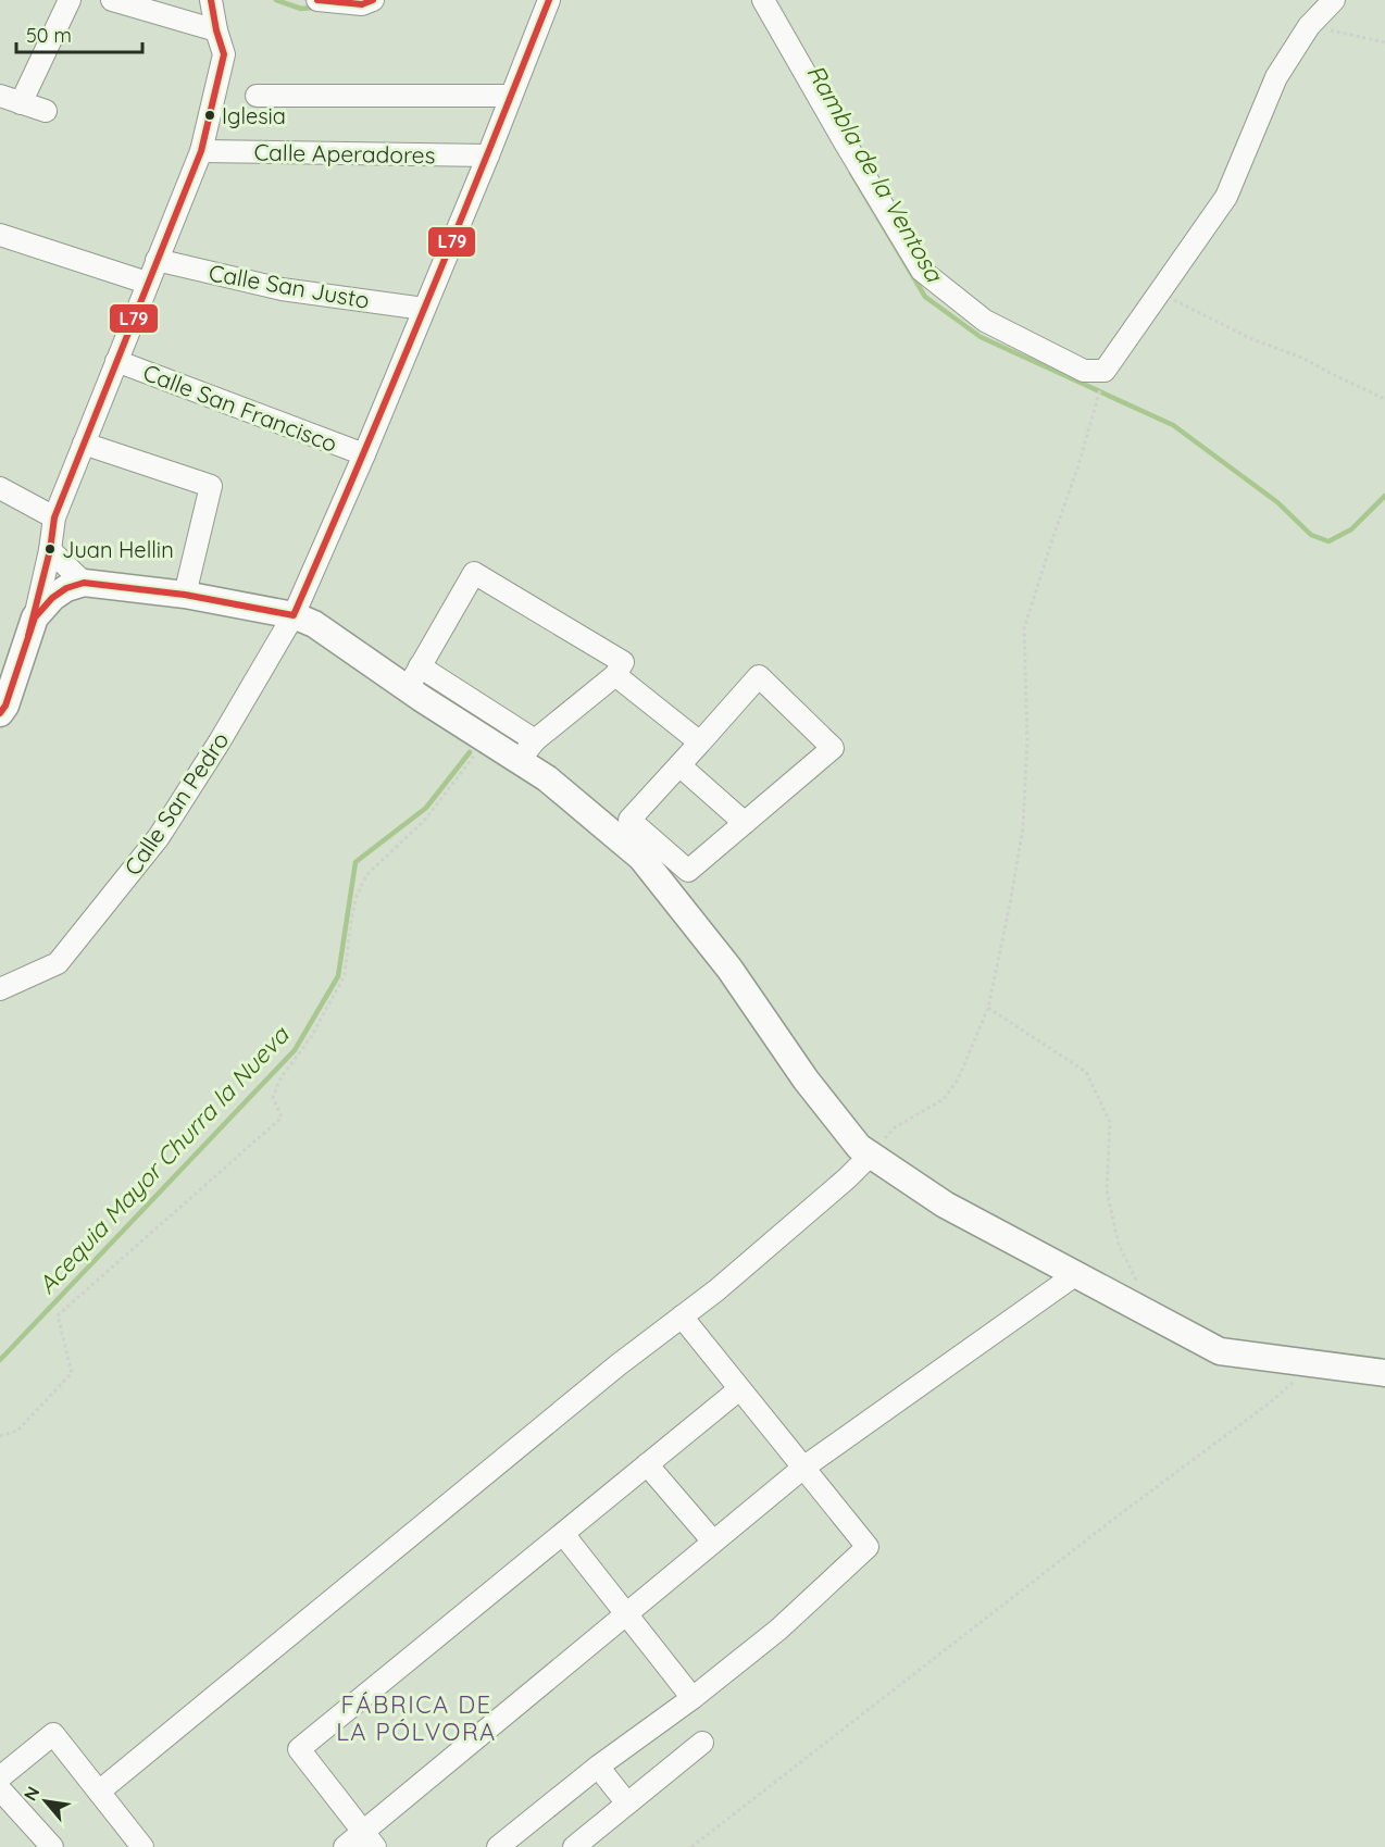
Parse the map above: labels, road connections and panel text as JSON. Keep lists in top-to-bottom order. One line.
{"streets":{"street":["Calle Aperadores","Calle San Justo","Calle San Francisco","Calle San Pedro"]},"crossings":[["Calle Aperadores","Calle San Pedro"],["Calle San Justo","Calle San Pedro"],["Calle San Francisco","Calle San Pedro"]],"districts":["FÁBRICA DE LA PÓLVORA"],"water":["Rambla de la Ventosa","Acequia Mayor Churra la Nueva"],"places":["Iglesia","Juan Hellin"],"lines":["transit line L79"],"scale_bar":"50 m","north":"top left"}
